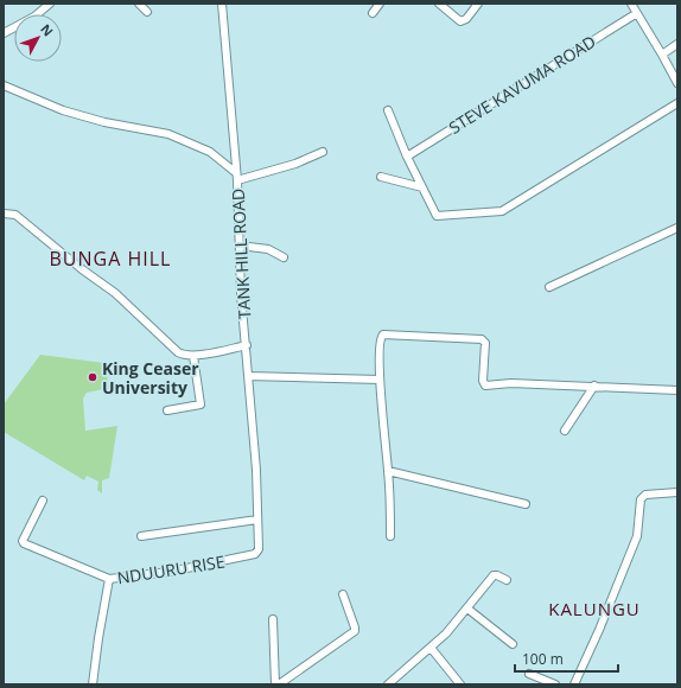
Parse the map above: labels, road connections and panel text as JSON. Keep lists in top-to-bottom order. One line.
{"streets":{"street":["STEVE KAVUMA ROAD","TANK HILL ROAD","NDUURU RISE"]},"crossings":[["TANK HILL ROAD","NDUURU RISE"]],"districts":["BUNGA HILL","KALUNGU"],"places":["King Ceaser University"],"scale_bar":"100 m","north":"top right"}
